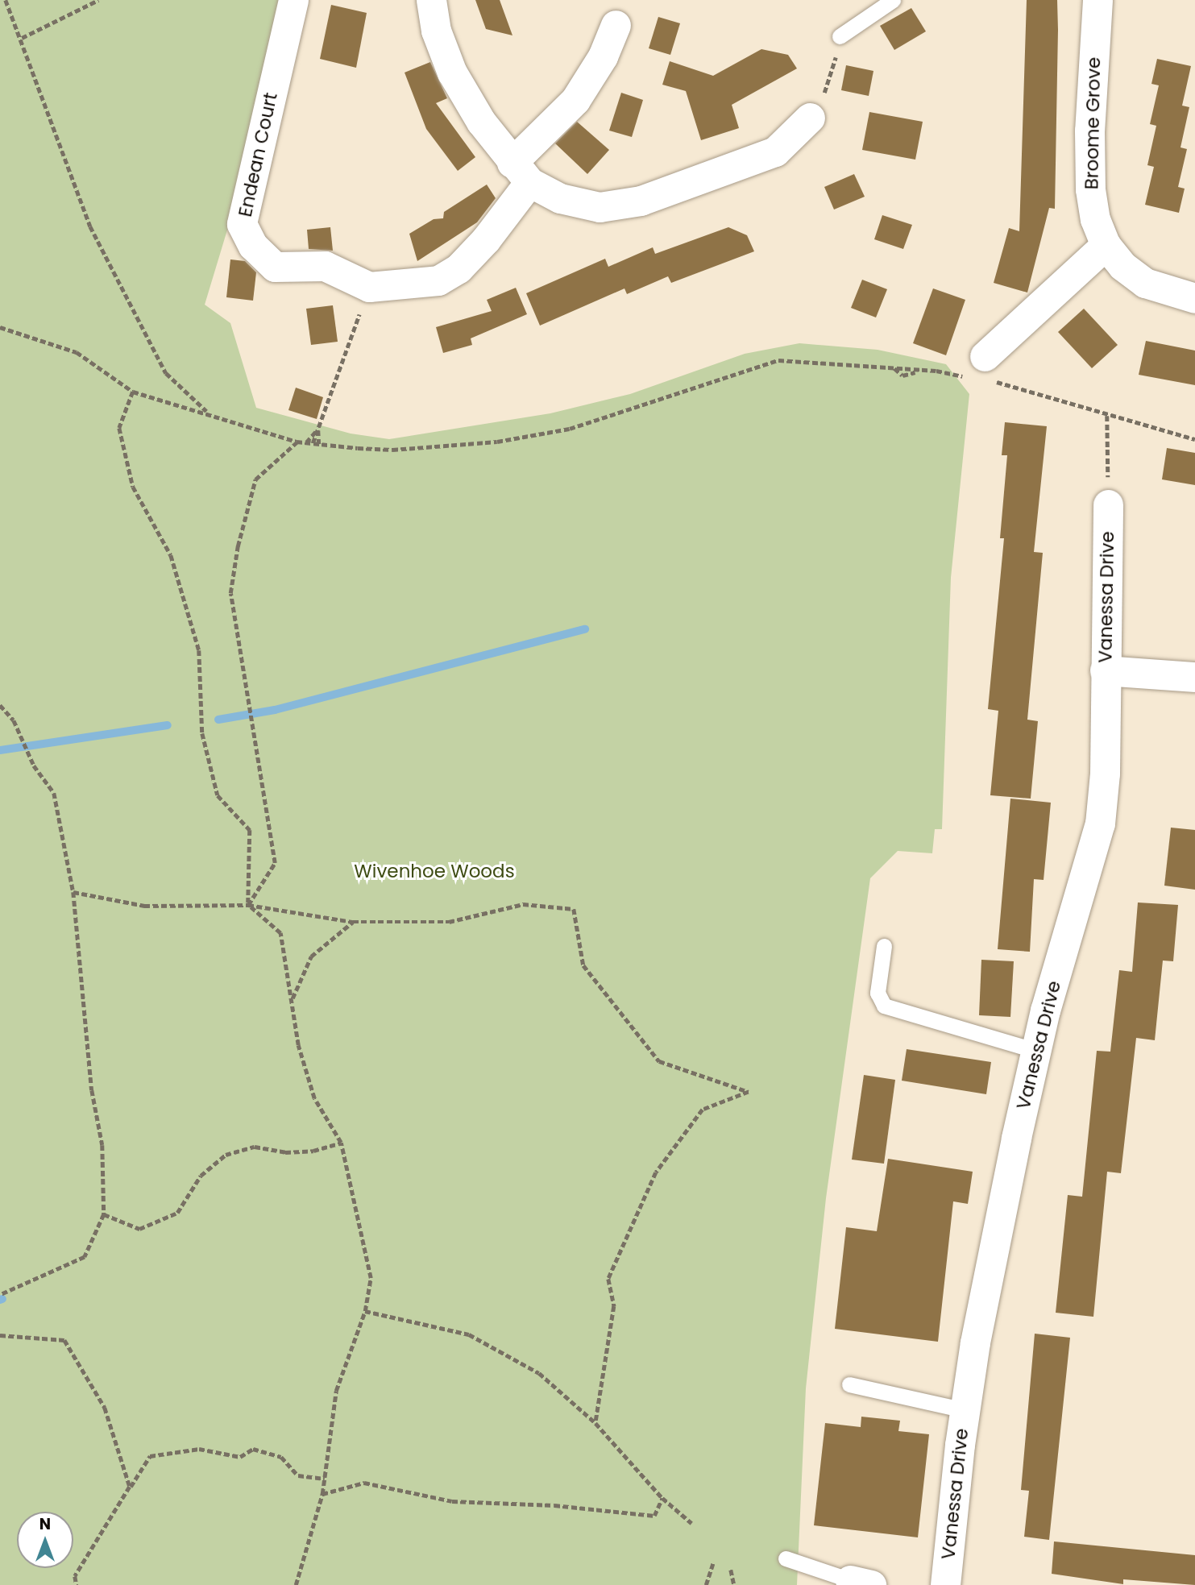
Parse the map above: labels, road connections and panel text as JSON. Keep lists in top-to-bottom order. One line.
{"streets":{"street":["Broome Grove","Endean Court","Vanessa Drive"]},"parks":["Wivenhoe Woods"],"north":"top"}
